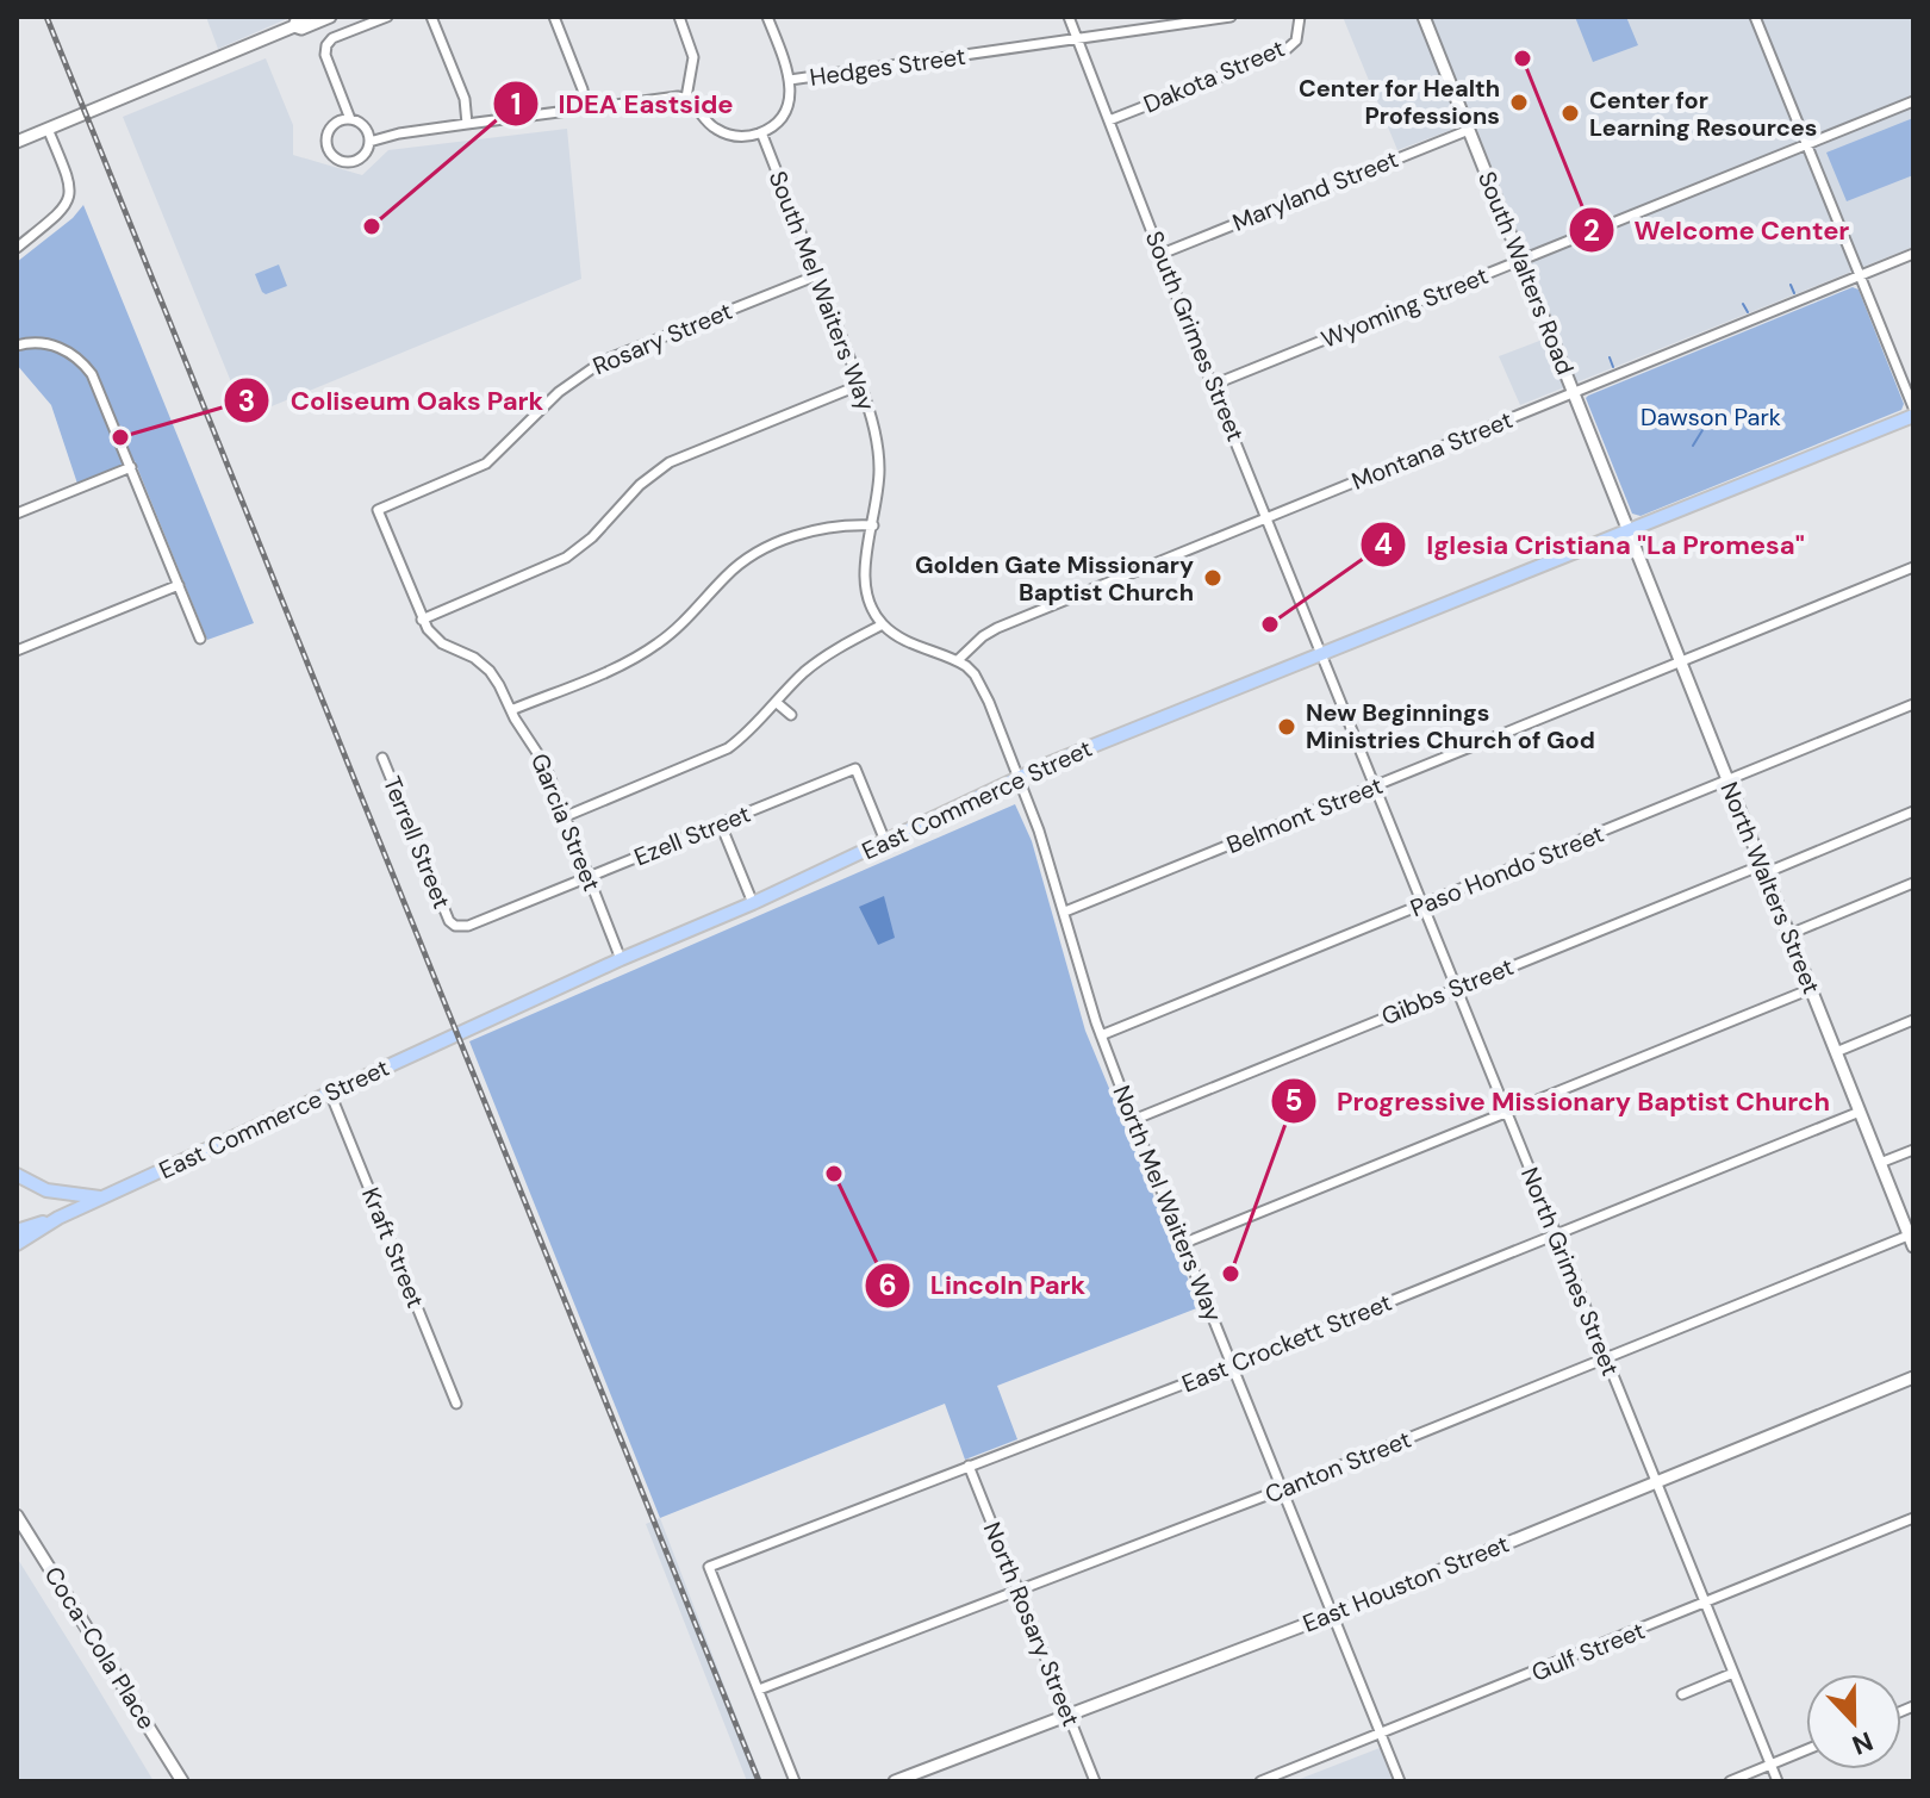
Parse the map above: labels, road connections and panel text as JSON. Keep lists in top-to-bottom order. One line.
{"streets":{"main road":["South Walters Road","East Commerce Street","North Walters Street","East Houston Street","Coca-Cola Place"],"street":["Hedges Street","Dakota Street","Maryland Street","South Mel Waiters Way","Wyoming Street","South Grimes Street","Rosary Street","Montana Street","Belmont Street","Garcia Street","Ezell Street","Terrell Street","Paso Hondo Street","Gibbs Street","North Mel Waiters Way","Kraft Street","North Grimes Street","East Crockett Street","Canton Street","North Rosary Street","Gulf Street"]},"crossings":[["Hedges Street","South Mel Waiters Way"],["Hedges Street","South Grimes Street"],["Dakota Street","South Grimes Street"],["Maryland Street","South Walters Road"],["Maryland Street","South Grimes Street"],["South Walters Road","Wyoming Street"],["South Walters Road","Montana Street"],["South Walters Road","East Commerce Street"],["South Walters Road","North Walters Street"],["South Mel Waiters Way","Rosary Street"],["Wyoming Street","South Grimes Street"],["South Grimes Street","Montana Street"],["South Grimes Street","East Commerce Street"],["South Grimes Street","North Grimes Street"],["Rosary Street","Garcia Street"],["East Commerce Street","Garcia Street"],["East Commerce Street","Ezell Street"],["East Commerce Street","North Walters Street"],["East Commerce Street","North Mel Waiters Way"],["East Commerce Street","Kraft Street"],["East Commerce Street","North Grimes Street"],["Belmont Street","North Walters Street"],["Belmont Street","North Mel Waiters Way"],["Belmont Street","North Grimes Street"],["Garcia Street","Ezell Street"],["Ezell Street","Terrell Street"],["Paso Hondo Street","North Walters Street"],["Paso Hondo Street","North Mel Waiters Way"],["Paso Hondo Street","North Grimes Street"],["North Walters Street","Gibbs Street"],["North Walters Street","East Crockett Street"],["North Walters Street","Canton Street"],["Gibbs Street","North Mel Waiters Way"],["Gibbs Street","North Grimes Street"],["North Mel Waiters Way","East Crockett Street"],["North Mel Waiters Way","Canton Street"],["North Mel Waiters Way","East Houston Street"],["North Mel Waiters Way","Gulf Street"],["North Grimes Street","East Crockett Street"],["North Grimes Street","Canton Street"],["North Grimes Street","East Houston Street"],["North Grimes Street","Gulf Street"],["East Crockett Street","Canton Street"],["East Crockett Street","North Rosary Street"],["Canton Street","North Rosary Street"],["East Houston Street","North Rosary Street"]],"parks":["Dawson Park"],"places":["Welcome Center","Center for Health Professions","Center for Learning Resources","IDEA Eastside","Coliseum Oaks Park","Golden Gate Missionary Baptist Church","Iglesia Cristiana \"La Promesa\"","New Beginnings Ministries Church of God","Lincoln Park","Progressive Missionary Baptist Church"],"north":"bottom"}
